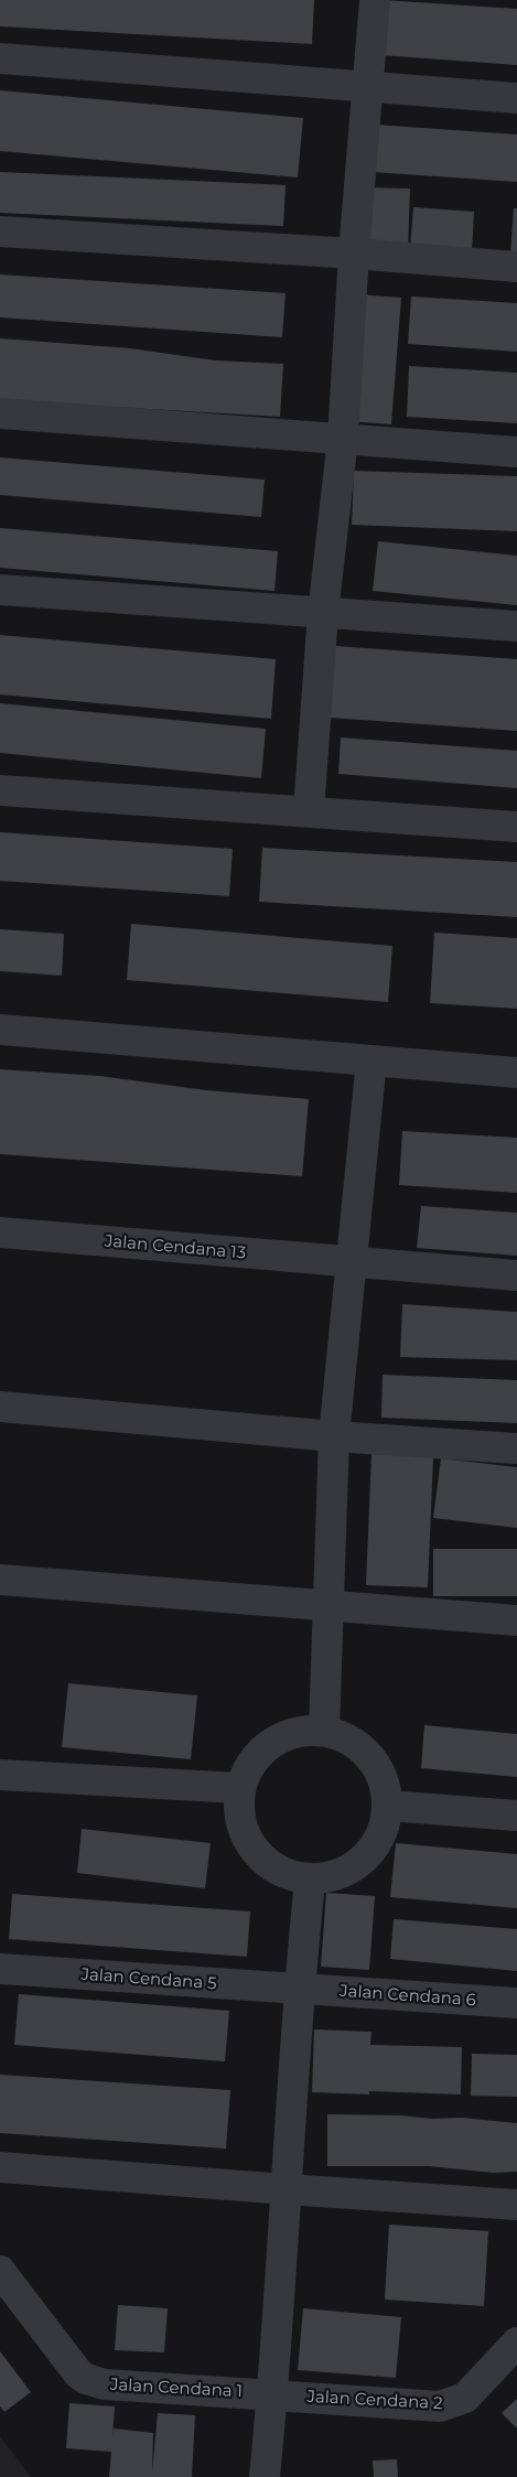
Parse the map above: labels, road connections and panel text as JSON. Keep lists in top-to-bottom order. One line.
{"streets":{"street":["Jalan Cendana 13","Jalan Cendana 5","Jalan Cendana 6","Jalan Cendana 1","Jalan Cendana 2"]},"crossings":[["Jalan Cendana 5","Jalan Cendana 6"],["Jalan Cendana 1","Jalan Cendana 2"]]}
